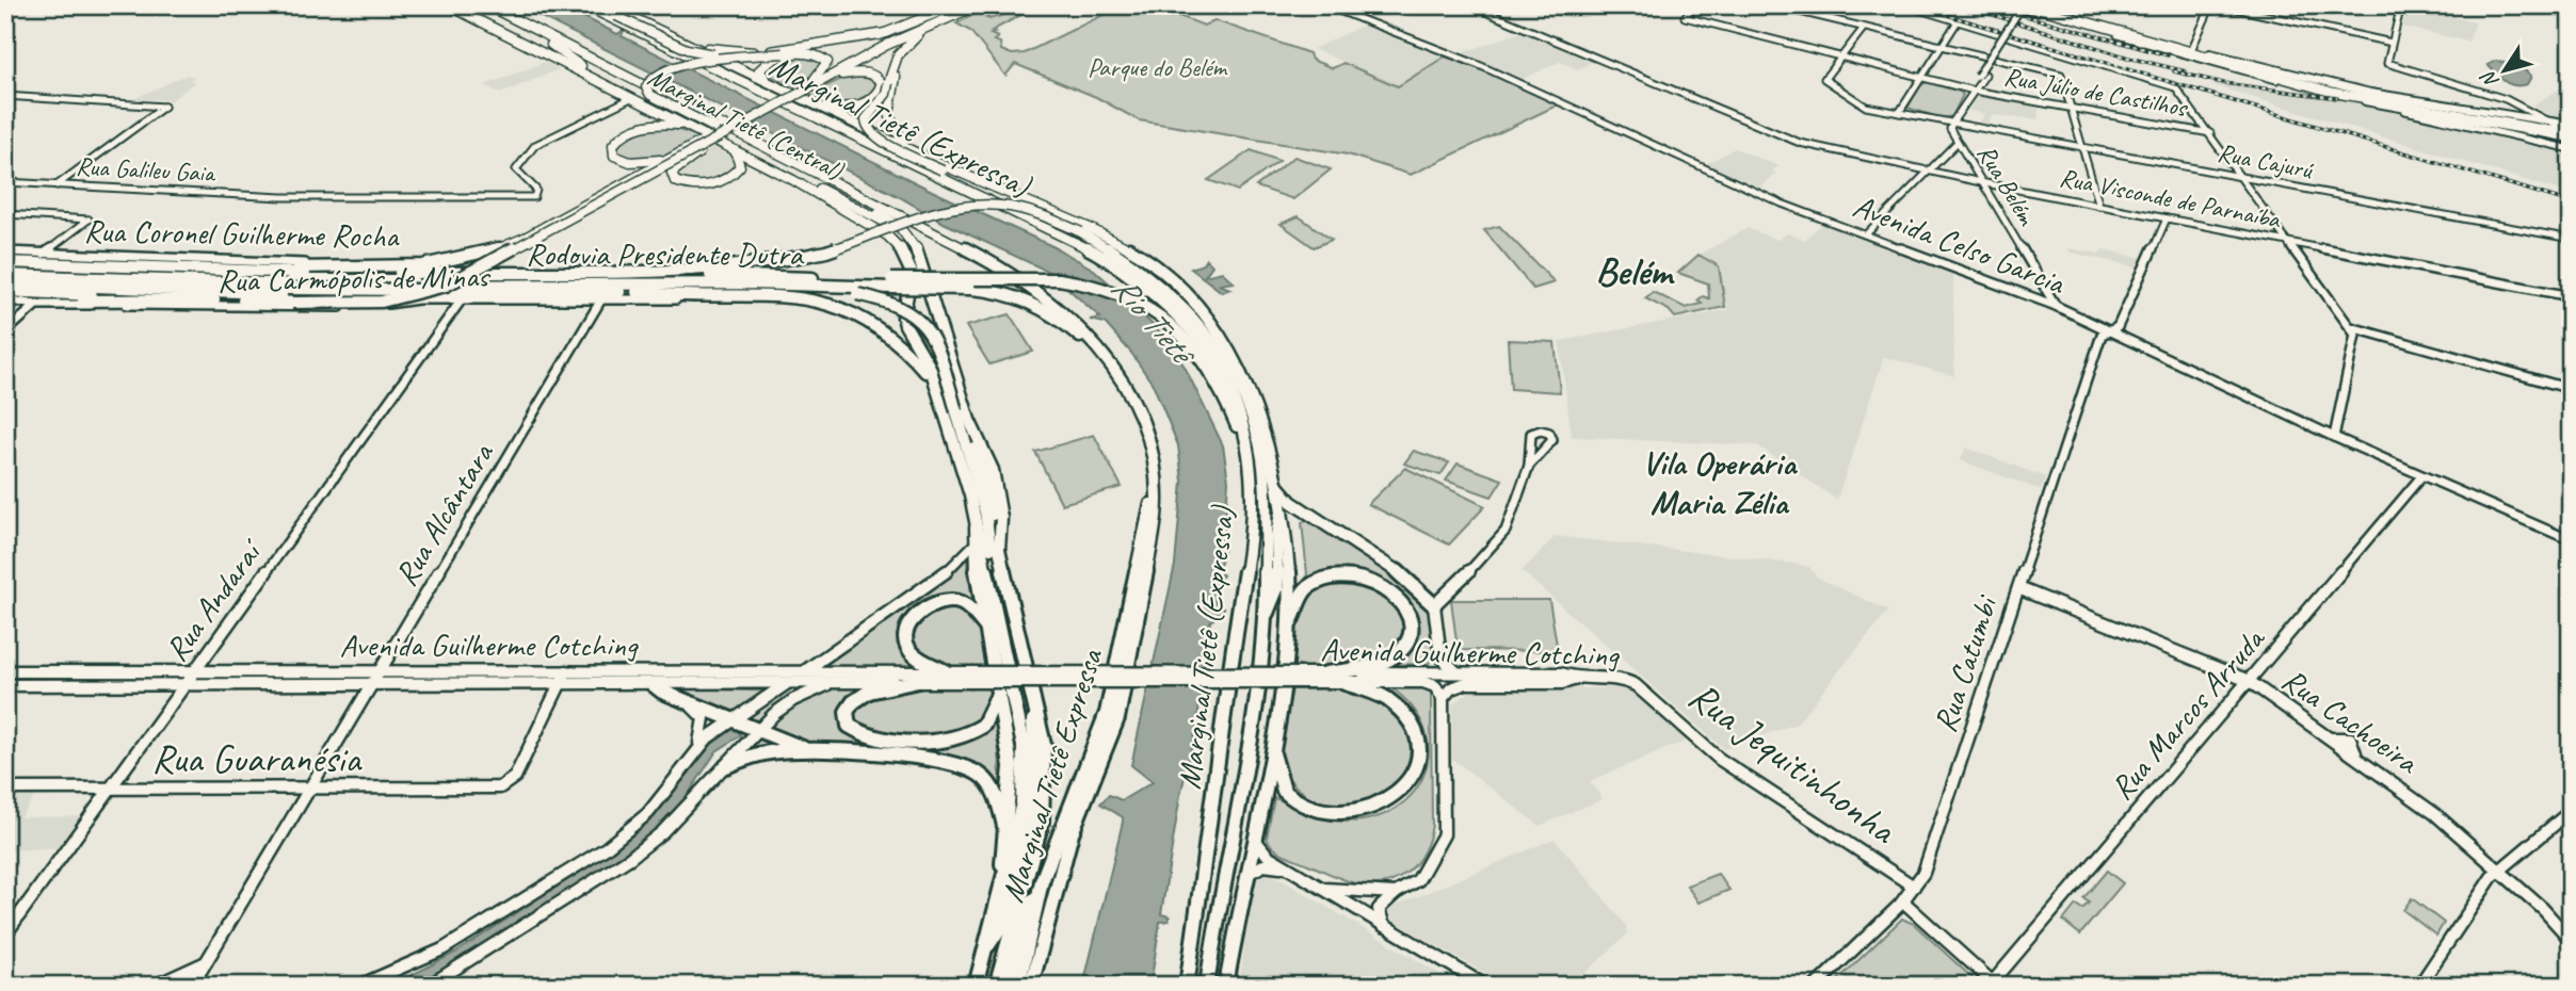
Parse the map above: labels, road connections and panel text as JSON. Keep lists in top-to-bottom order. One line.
{"streets":{"highway":["Marginal Tietê (Central)","Marginal Tietê (Expressa)","Rodovia Presidente Dutra","Marginal Tietê Expressa"],"street":["Rua Júlio de Castilhos","Rua Cajurú","Rua Galileu Gaia","Rua Belém","Rua Visconde de Parnaíba","Rua Coronel Guilherme Rocha","Avenida Celso Garcia","Rua Carmópolis de Minas","Rua Alcântara","Rua Andaraí","Avenida Guilherme Cotching","Rua Catumbi","Rua Marcos Arruda","Rua Cachoeira","Rua Guaranésia","Rua Jequitinhonha"]},"crossings":[["Marginal Tietê (Central)","Marginal Tietê (Expressa)"],["Marginal Tietê (Expressa)","Rodovia Presidente Dutra"],["Marginal Tietê (Expressa)","Marginal Tietê Expressa"],["Rua Cajurú","Rua Belém"],["Rua Belém","Rua Visconde de Parnaíba"],["Rua Belém","Avenida Celso Garcia"],["Rua Visconde de Parnaíba","Rua Catumbi"],["Avenida Celso Garcia","Rua Catumbi"],["Avenida Celso Garcia","Rua Marcos Arruda"],["Rua Carmópolis de Minas","Rua Alcântara"],["Rua Carmópolis de Minas","Rua Andaraí"],["Rua Alcântara","Avenida Guilherme Cotching"],["Rua Alcântara","Rua Guaranésia"],["Rua Andaraí","Avenida Guilherme Cotching"],["Rua Andaraí","Rua Guaranésia"],["Avenida Guilherme Cotching","Rua Guaranésia"],["Avenida Guilherme Cotching","Rua Jequitinhonha"],["Rua Catumbi","Rua Cachoeira"],["Rua Catumbi","Rua Jequitinhonha"],["Rua Marcos Arruda","Rua Cachoeira"]],"districts":["Belém","Vila Operária Maria Zélia"],"water":["Rio Tietê"],"parks":["Parque do Belém"],"north":"bottom left"}
